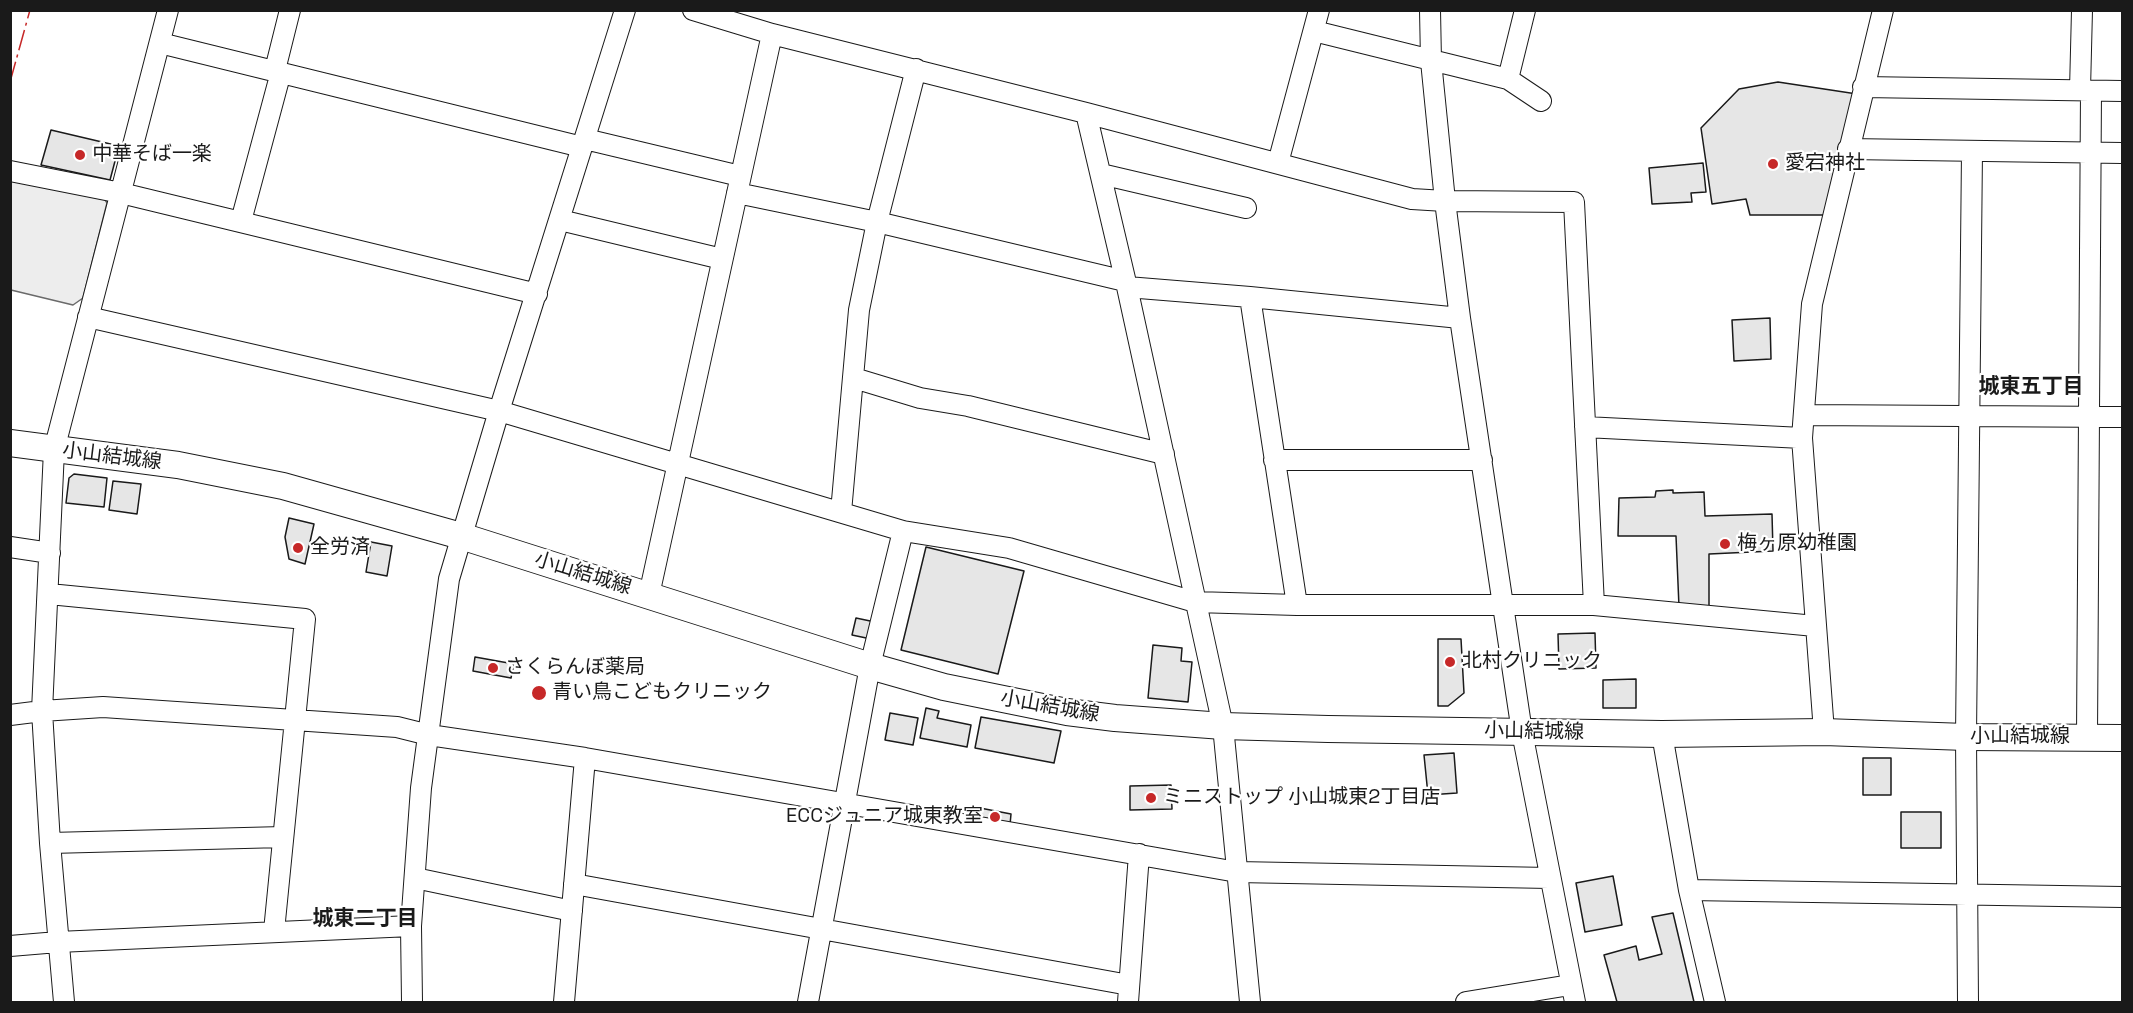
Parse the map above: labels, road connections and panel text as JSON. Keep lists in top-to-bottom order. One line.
{"streets":{"main road":["小山結城線"]},"districts":["城東五丁目","城東二丁目"],"places":["中華そば一楽","愛宕神社","梅ヶ原幼稚園","全労済","北村クリニック","さくらんぼ薬局","青い鳥こどもクリニック","ミニストップ 小山城東2丁目店","ECCジュニア城東教室"]}
